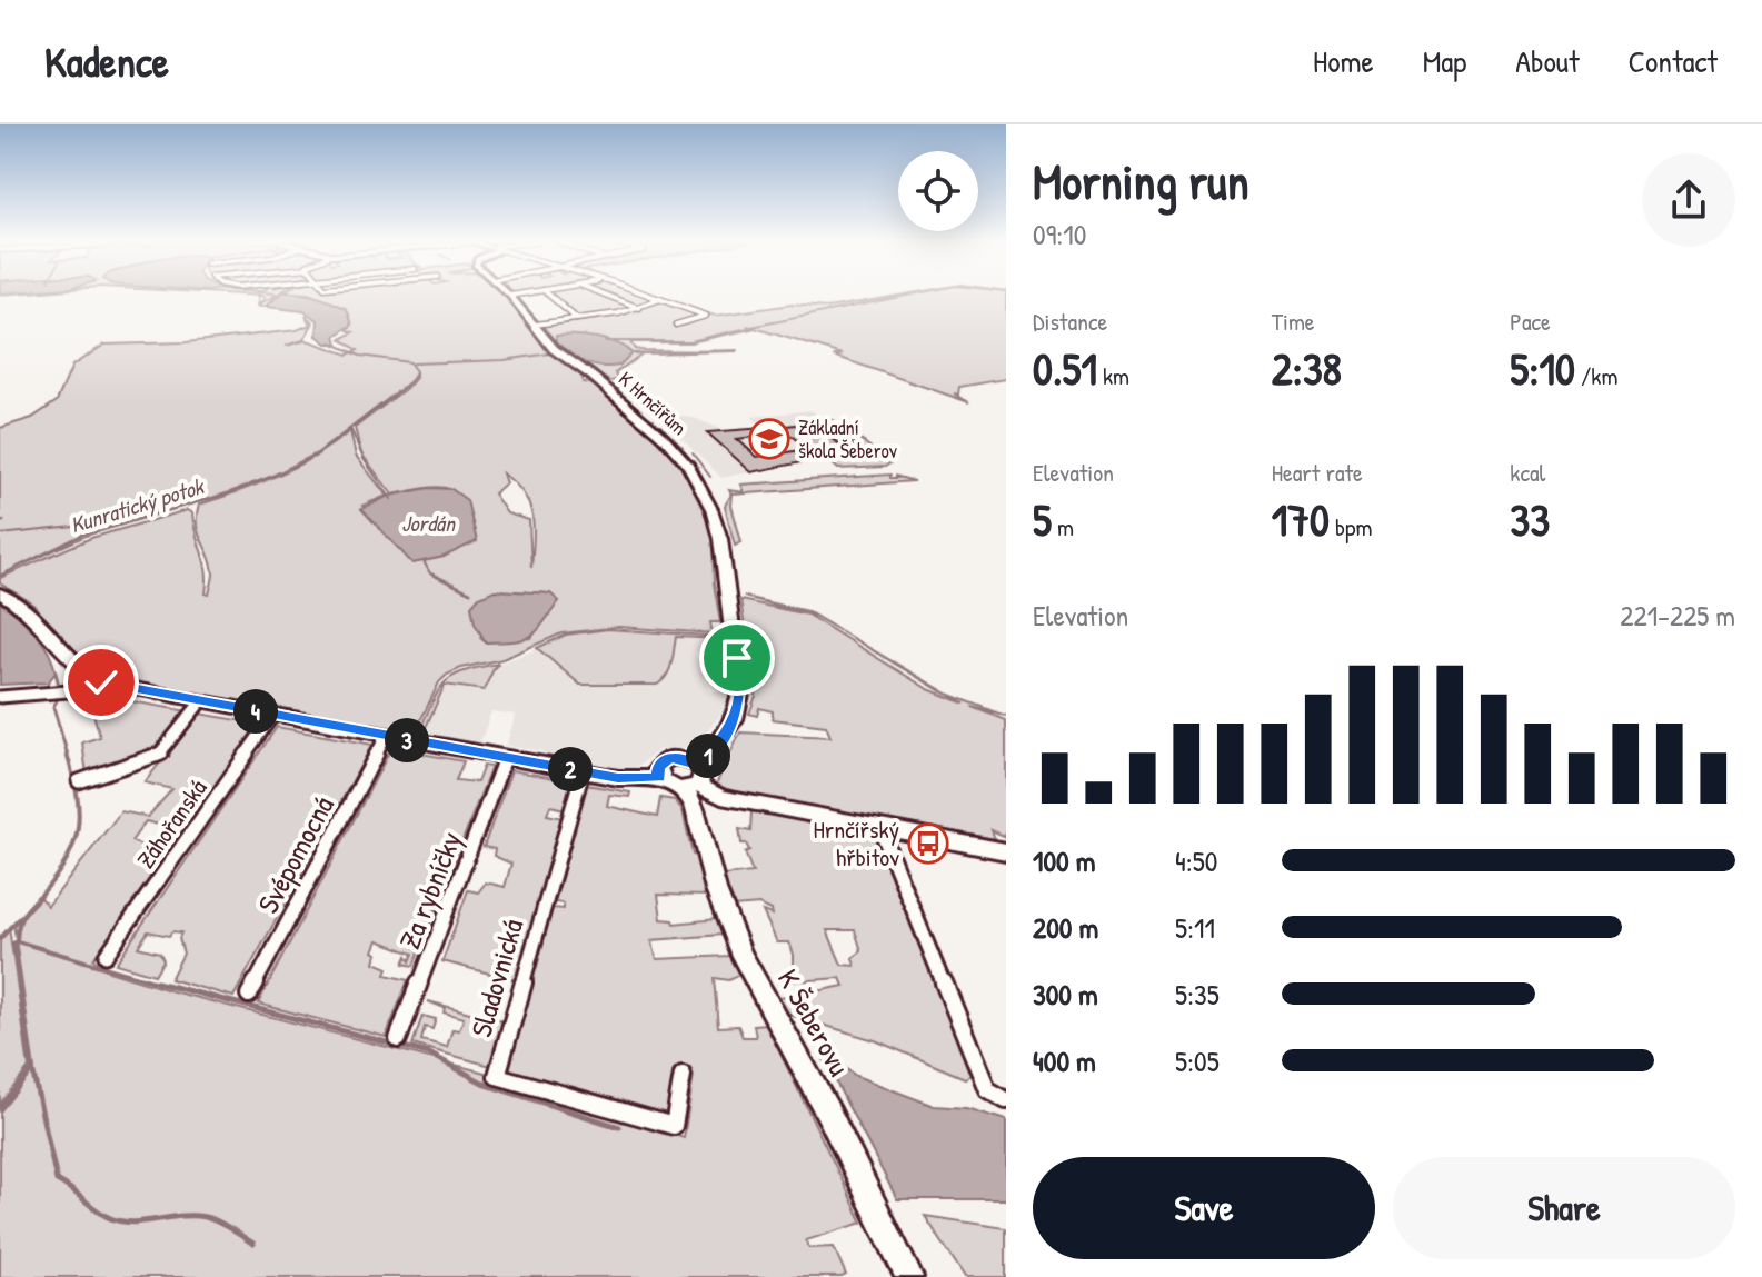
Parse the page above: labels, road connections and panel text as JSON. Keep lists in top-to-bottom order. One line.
{"streets":{"street":["K Hrnčířům","Záhořanská","Svépomocná","Za rybníčky","Sladovnická","K Šeberovu"]},"crossings":[["K Hrnčířům","K Šeberovu"]],"water":["Kunratický potok","Jordán"],"places":{"school or university":["Základní škola Šeberov"],"bus stop":["Hrnčířský hřbitov"]},"page":{"header":"Kadence","nav":["Home","Map","About","Contact"],"heading":["Morning run","09:10"],"stats":[["Distance","0.51 km"],["Time","2:38"],["Pace","5:10 /km"],["Elevation","5 m"],["Heart rate","170 bpm"],["kcal","33"]],"chart":["Elevation","221–225 m"],"pins":["4","3","1","2"],"list":[{"name":"100 m","note":"4:50"},{"name":"200 m","note":"5:11"},{"name":"300 m","note":"5:35"},{"name":"400 m","note":"5:05"}],"buttons":["Save","Share"]}}
